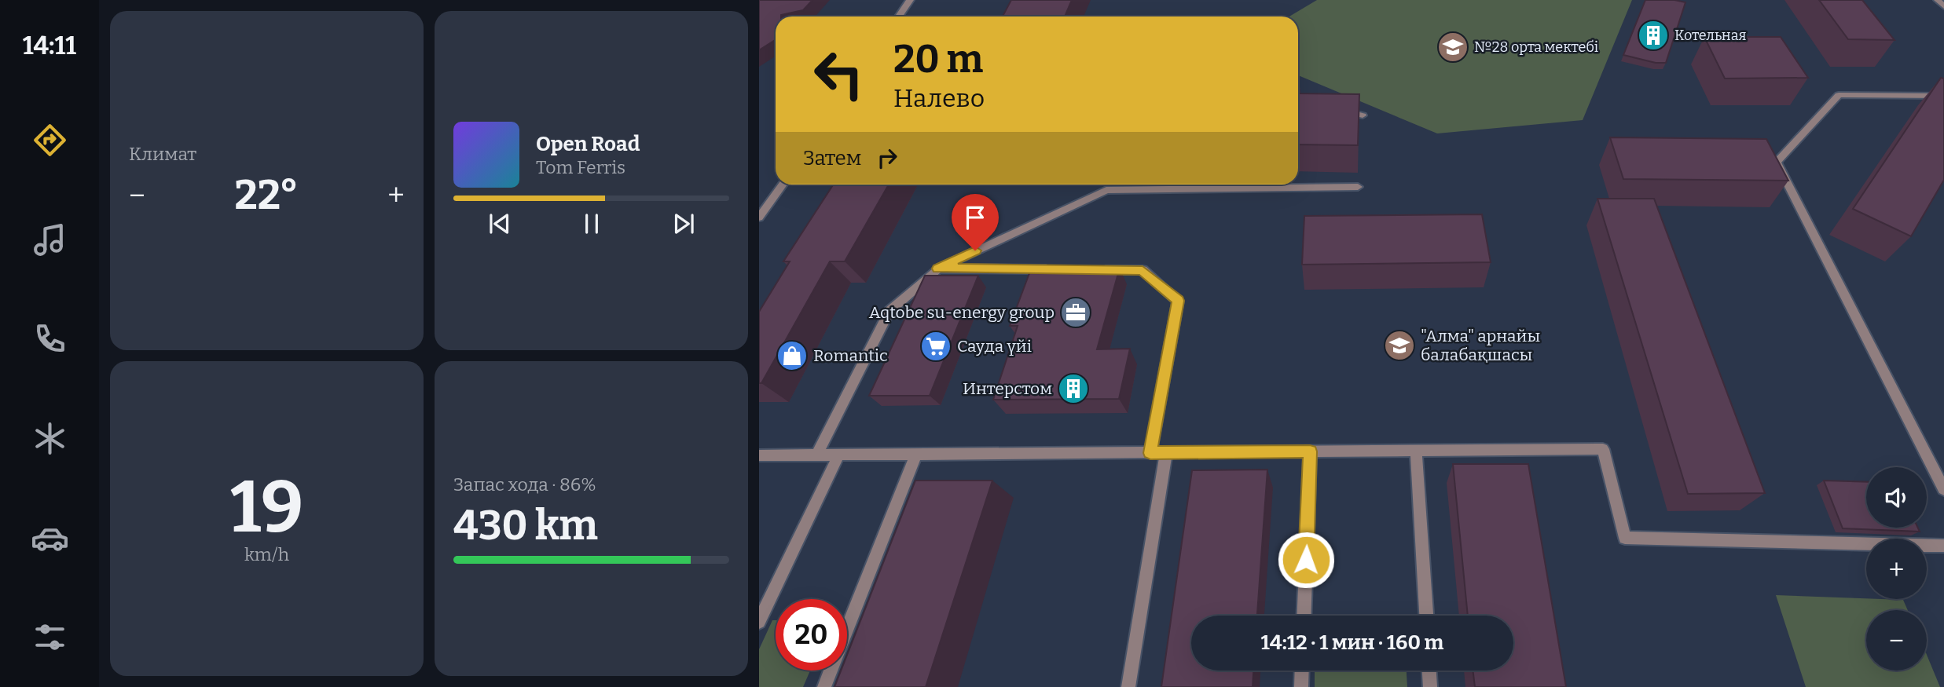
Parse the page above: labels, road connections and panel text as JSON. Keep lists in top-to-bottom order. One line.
{"places":{"building":["Котельная","Интерстом"],"school or university":["№28 орта мектебі","\"Алма\" арнайы балабақшасы"],"office":["Aqtobe su-energy group"],"supermarket":["Сауда үйі"],"shop":["Romantic"]},"page":{"tabs":"14:11","tile":["Климат",["19","km/h"],["Запас хода · 86%","430 km"]],"turn":["20 m","Налево"],"song":["Open Road","Tom Ferris"],"then":"Затем","heat":["−","22°","+"],"map_buttons":["+","−"],"limit":"20","trip":"14:12 · 1 мин · 160 m"}}
